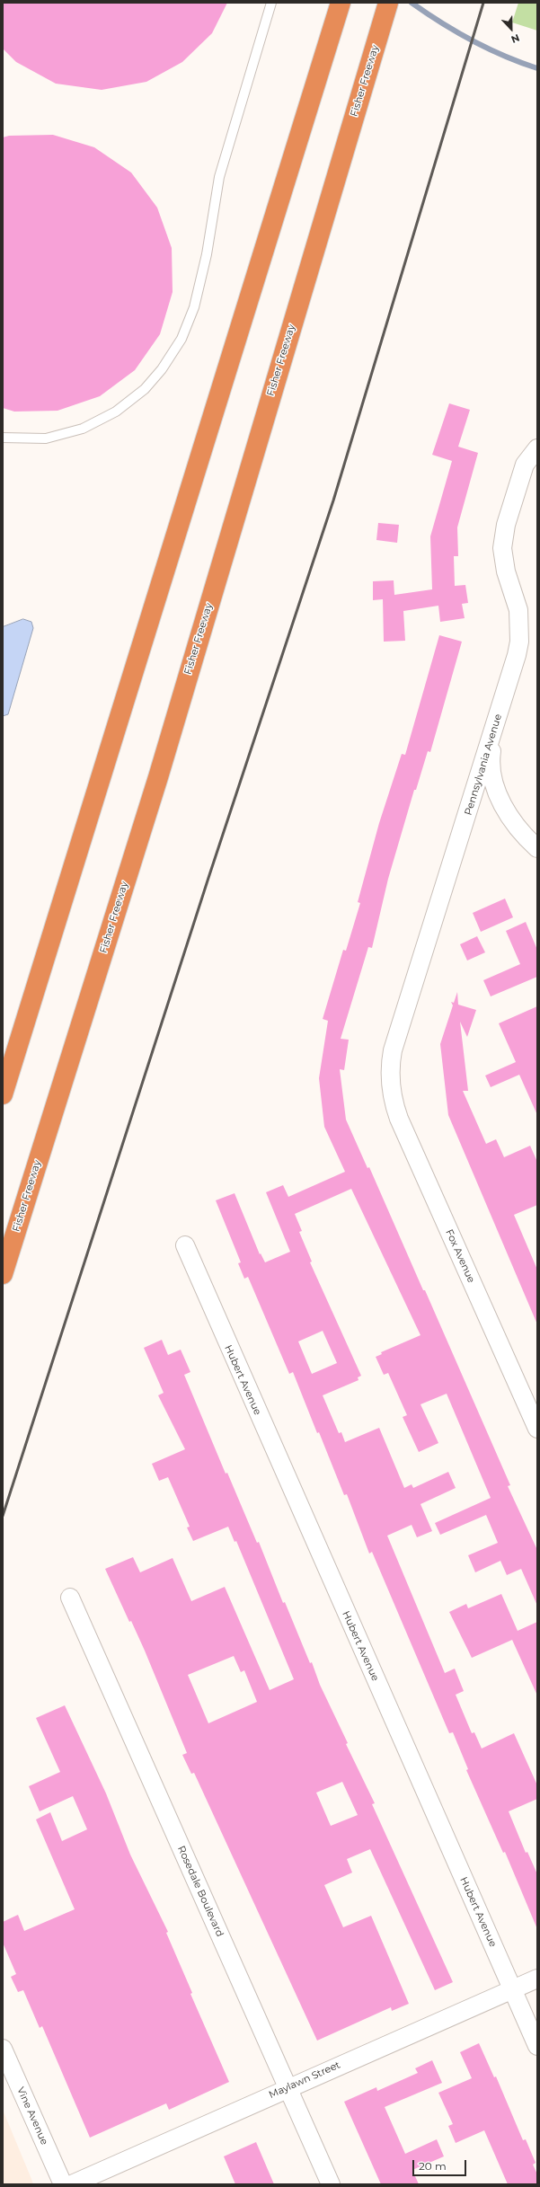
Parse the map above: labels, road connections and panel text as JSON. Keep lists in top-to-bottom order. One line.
{"streets":{"highway":["Fisher Freeway"],"street":["Pennsylvania Avenue","Fox Avenue","Hubert Avenue","Rosedale Boulevard","Maylawn Street","Vine Avenue"]},"crossings":[["Pennsylvania Avenue","Fox Avenue"],["Hubert Avenue","Maylawn Street"],["Rosedale Boulevard","Maylawn Street"]],"scale_bar":"20 m","north":"bottom"}
